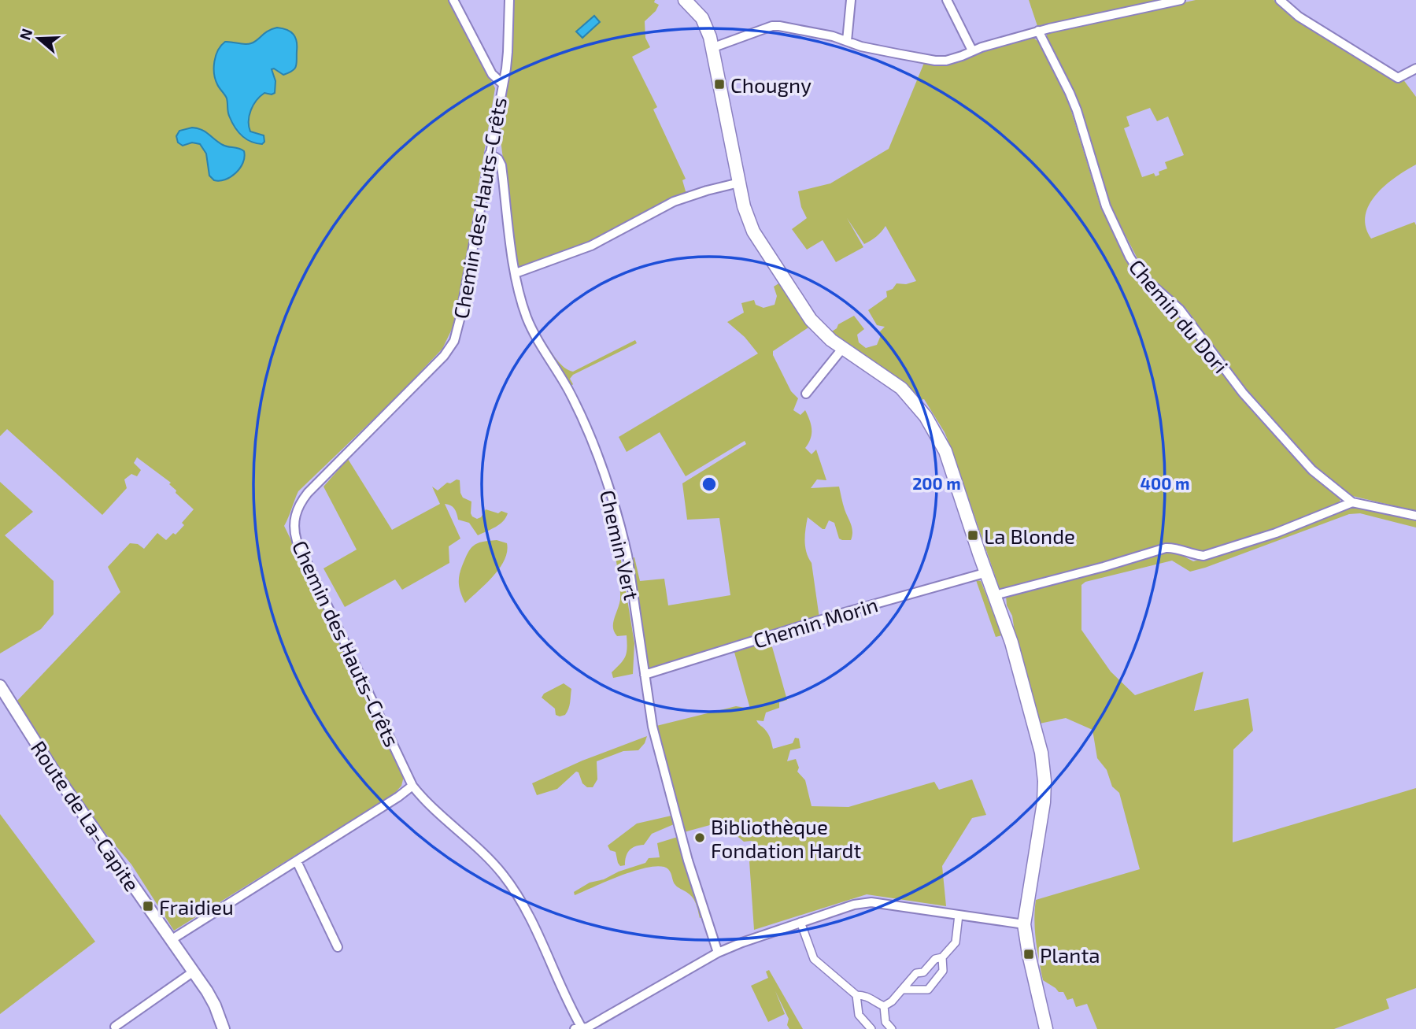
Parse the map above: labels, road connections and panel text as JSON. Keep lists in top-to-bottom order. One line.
{"streets":{"street":["Chemin des Hauts-Crêts","Chemin du Dori","Chemin Vert","Chemin Morin","Route de La-Capite"]},"crossings":[["Chemin des Hauts-Crêts","Chemin Vert"],["Chemin Vert","Chemin Morin"]],"places":{"transit":["Chougny","La Blonde","Fraidieu","Planta"],"other":["Bibliothèque Fondation Hardt"]},"north":"left","rings":["200 m","400 m"]}
